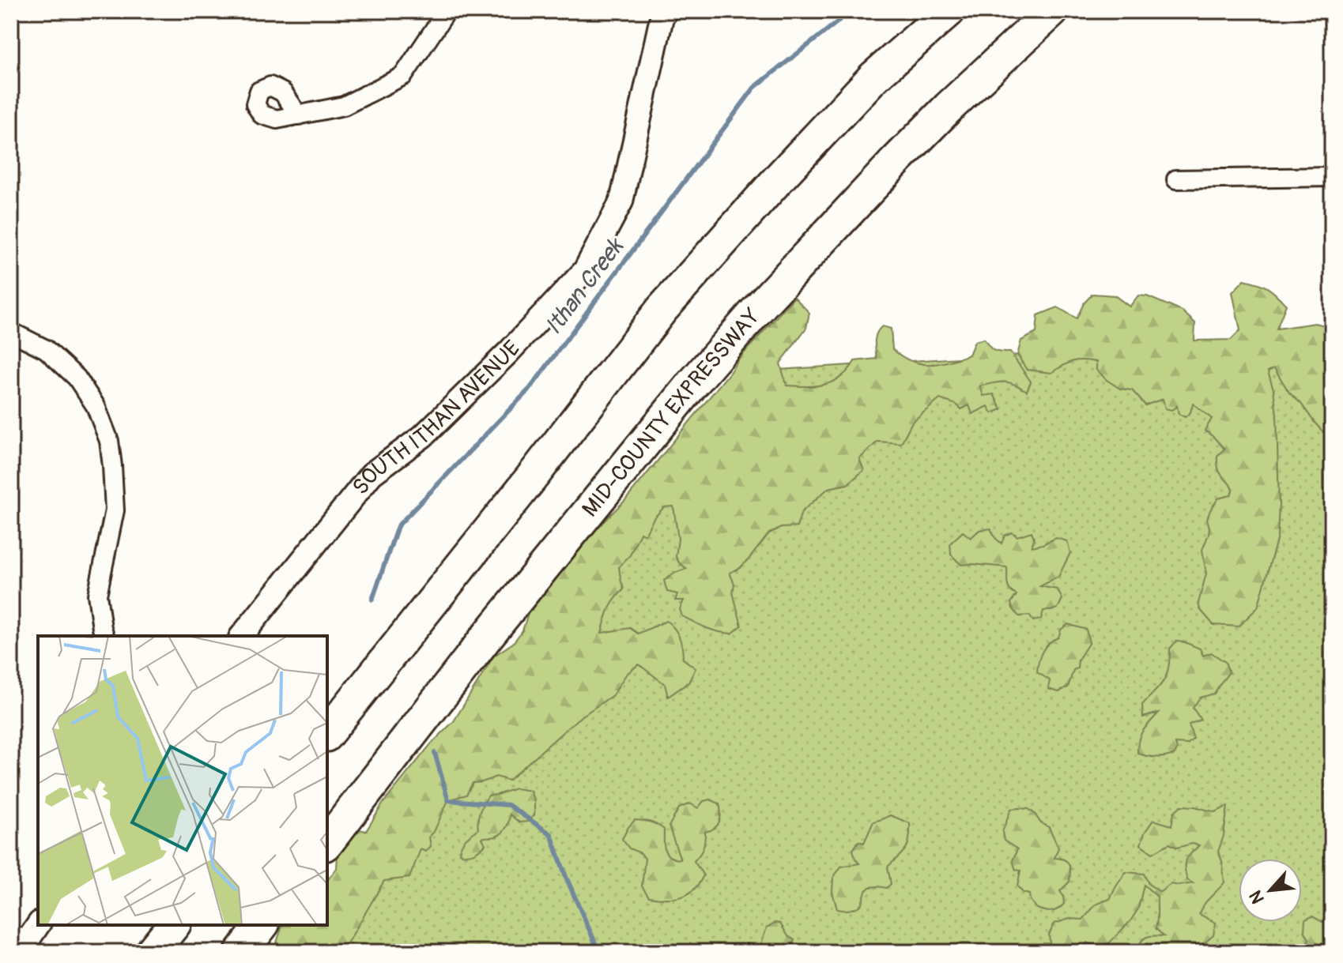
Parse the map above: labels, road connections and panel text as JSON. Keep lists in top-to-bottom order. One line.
{"streets":{"highway":["MID-COUNTY EXPRESSWAY"],"street":["SOUTH ITHAN AVENUE"]},"water":["Ithan Creek"],"north":"bottom left"}
